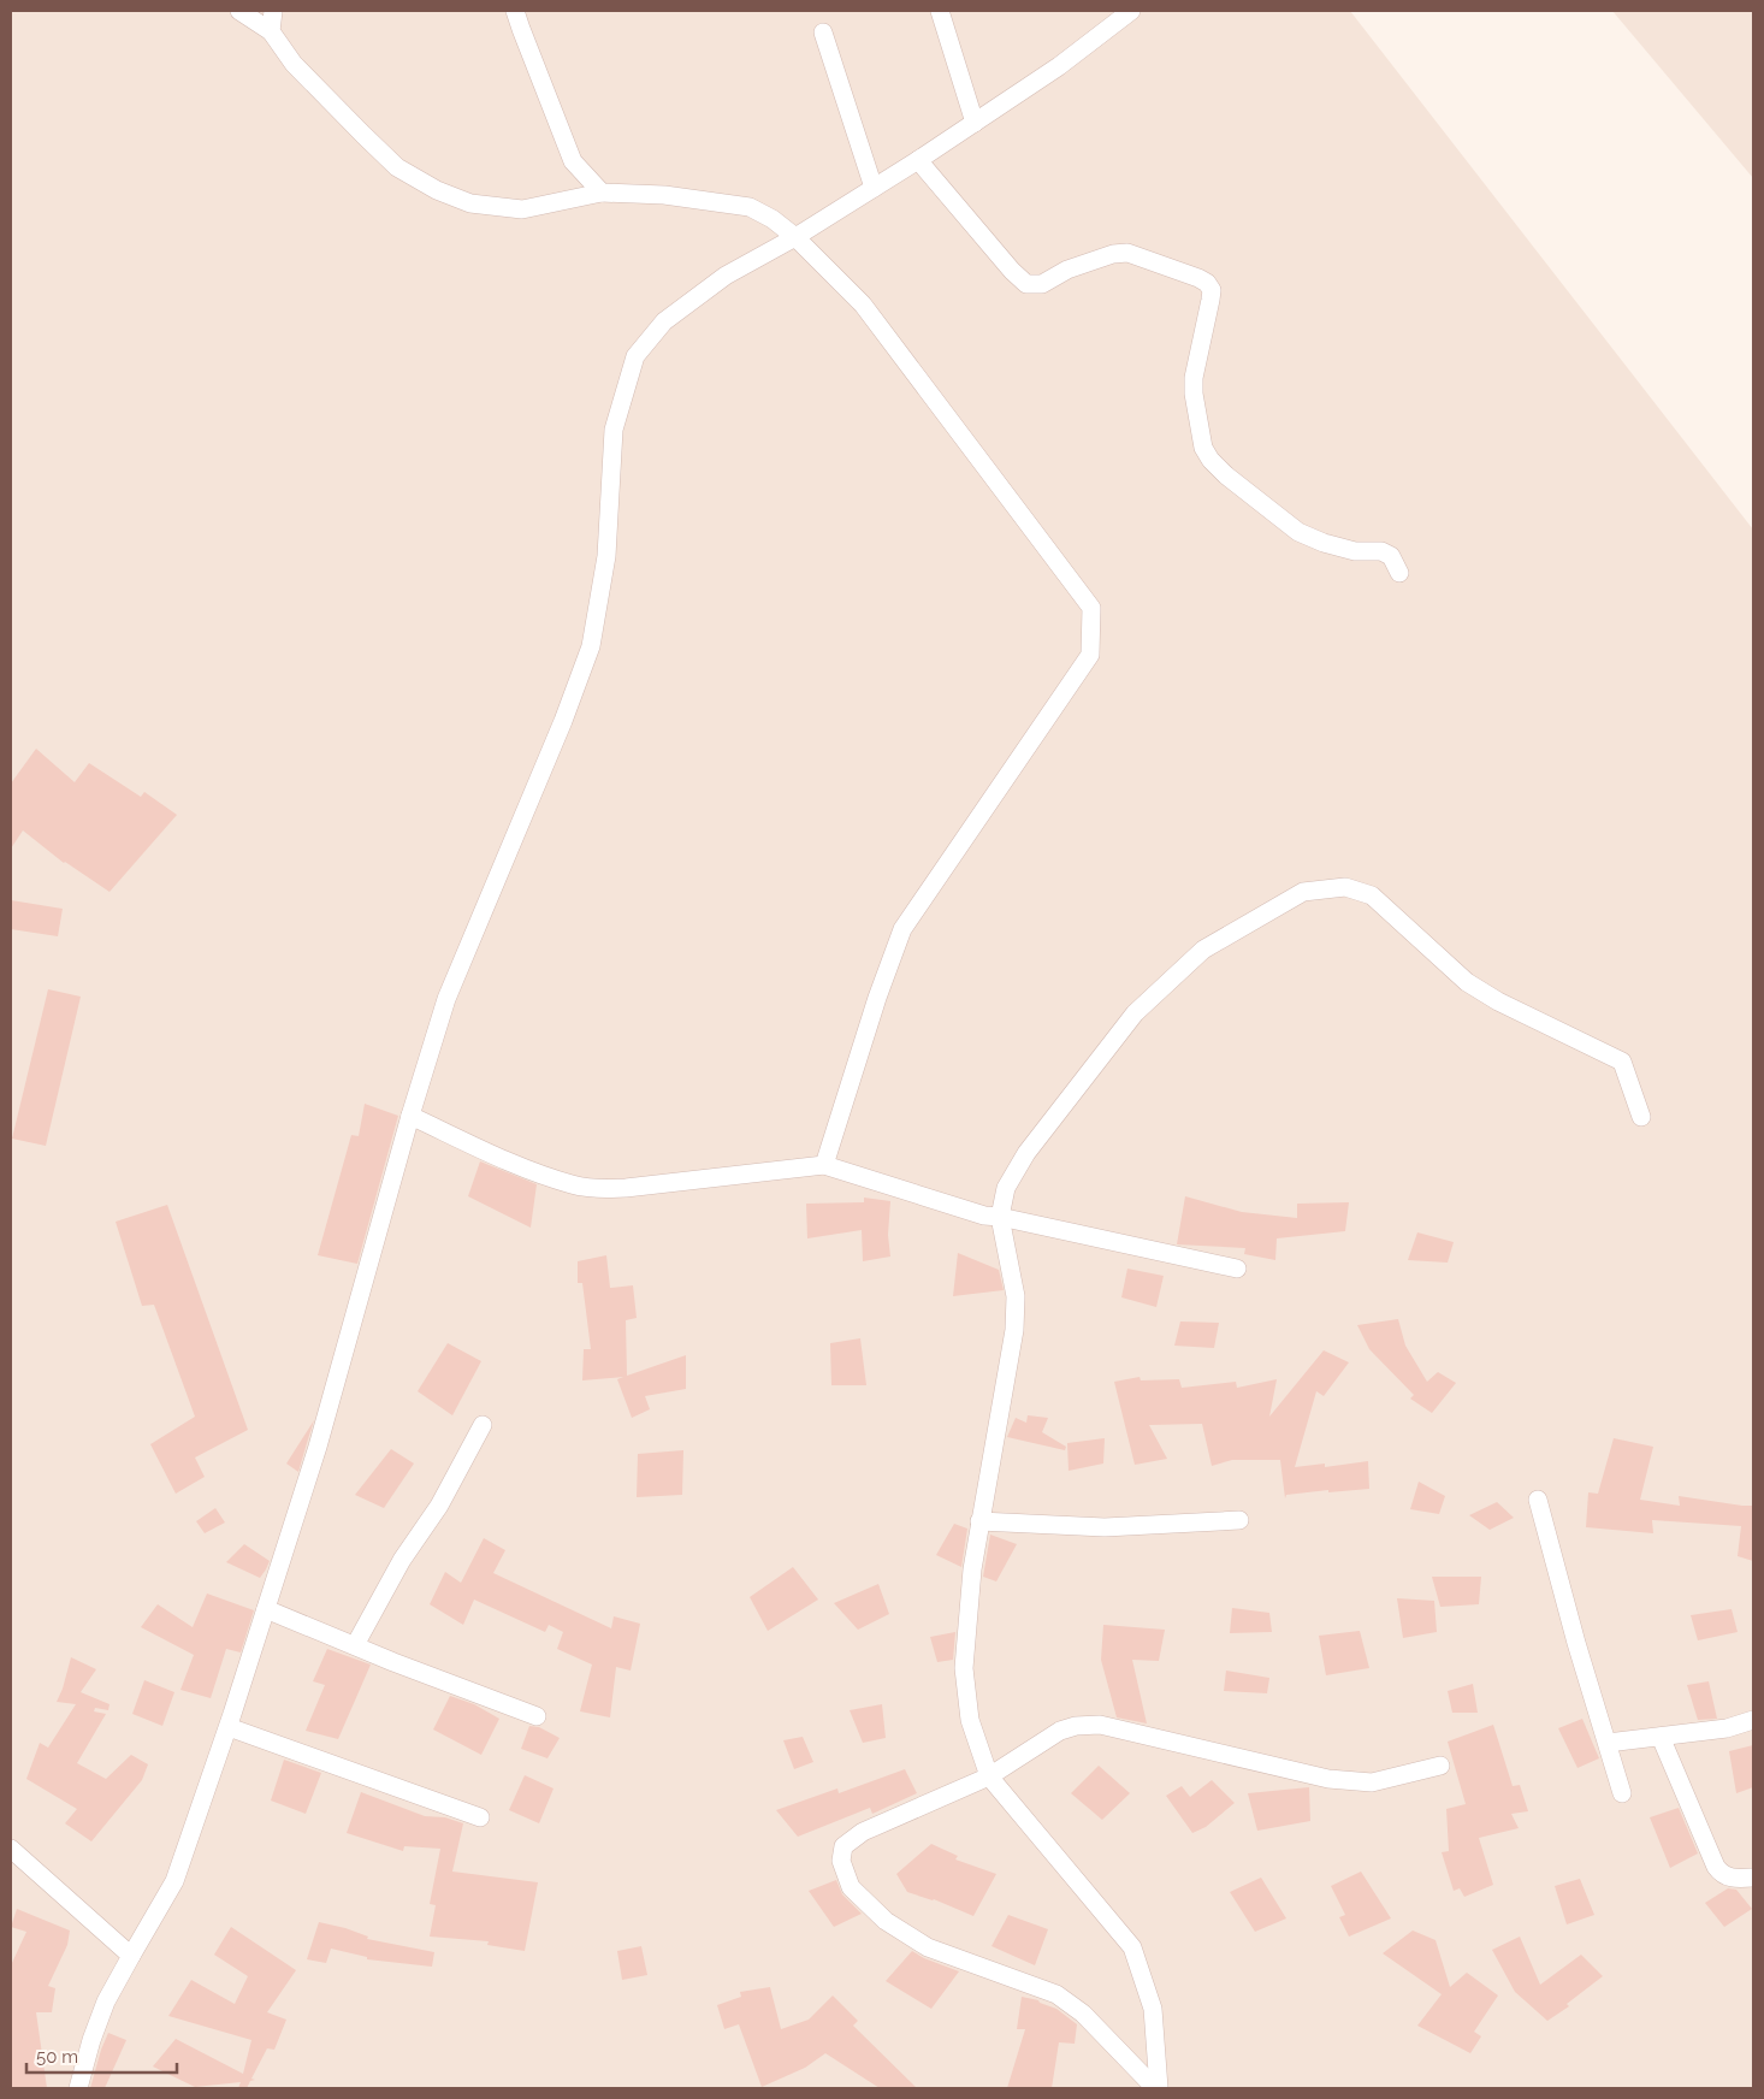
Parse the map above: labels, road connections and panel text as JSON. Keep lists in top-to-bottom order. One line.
{"scale_bar":"50 m"}
